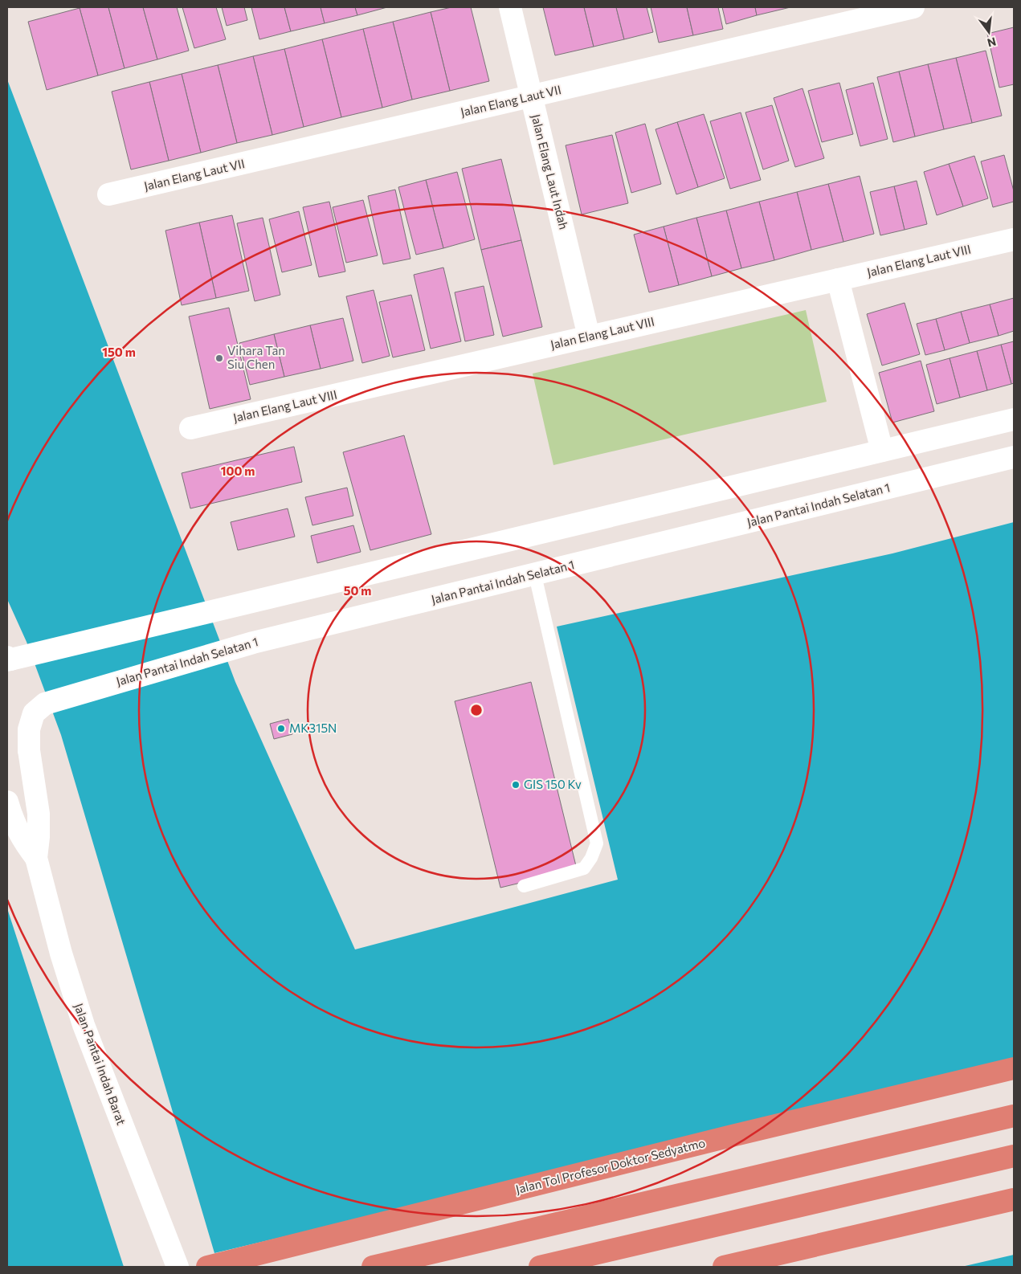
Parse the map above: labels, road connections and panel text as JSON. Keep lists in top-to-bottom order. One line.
{"streets":{"highway":["Jalan Tol Profesor Doktor Sedyatmo"],"street":["Jalan Elang Laut VII","Jalan Elang Laut Indah","Jalan Elang Laut VIII","Jalan Pantai Indah Selatan 1","Jalan Pantai Indah Barat"]},"crossings":[["Jalan Elang Laut VII","Jalan Elang Laut Indah"],["Jalan Elang Laut Indah","Jalan Elang Laut VIII"],["Jalan Pantai Indah Selatan 1","Jalan Pantai Indah Barat"]],"places":["Vihara Tan Siu Chen","MK315N","GIS 150 Kv"],"north":"bottom","rings":["150 m","100 m","50 m"]}
